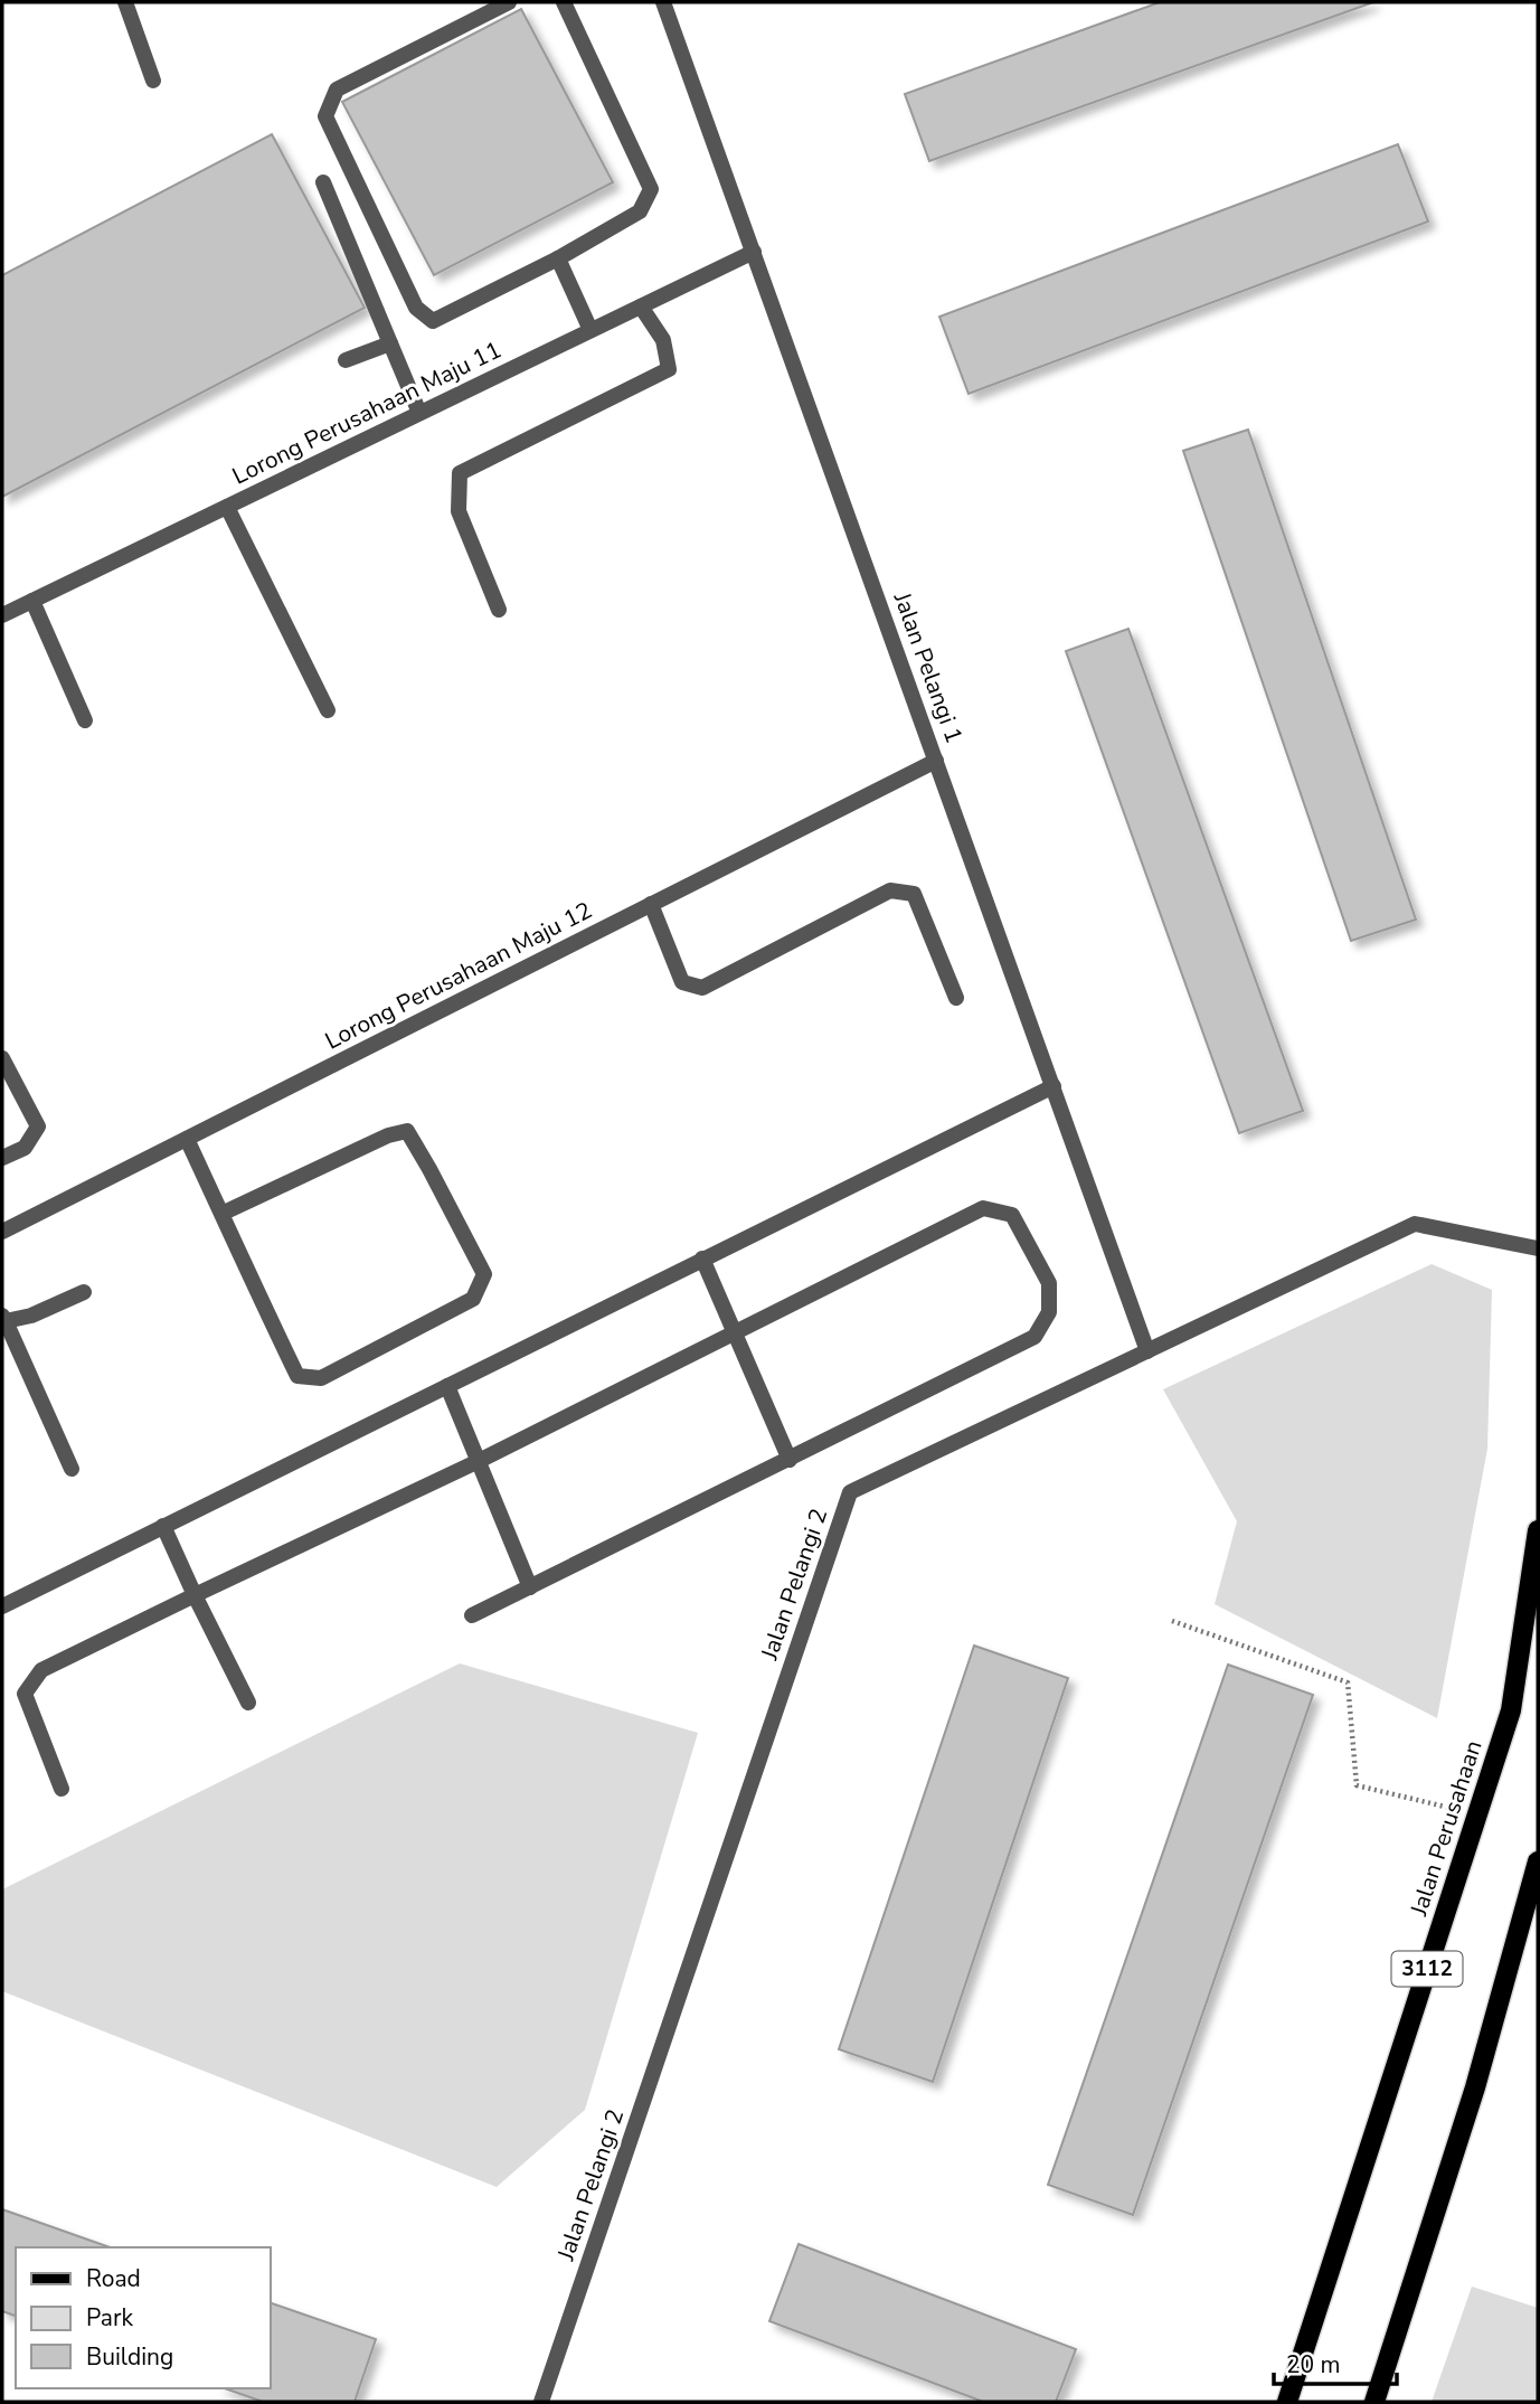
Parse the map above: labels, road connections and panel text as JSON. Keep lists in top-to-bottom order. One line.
{"streets":{"main road":["Jalan Perusahaan","3112"],"street":["Lorong Perusahaan Maju 11","Jalan Pelangi 1","Lorong Perusahaan Maju 12","Jalan Pelangi 2"]},"crossings":[["Lorong Perusahaan Maju 11","Jalan Pelangi 1"],["Jalan Pelangi 1","Lorong Perusahaan Maju 12"],["Jalan Pelangi 1","Jalan Pelangi 2"]],"legend":["Road","Park","Building"],"scale_bar":"20 m"}
